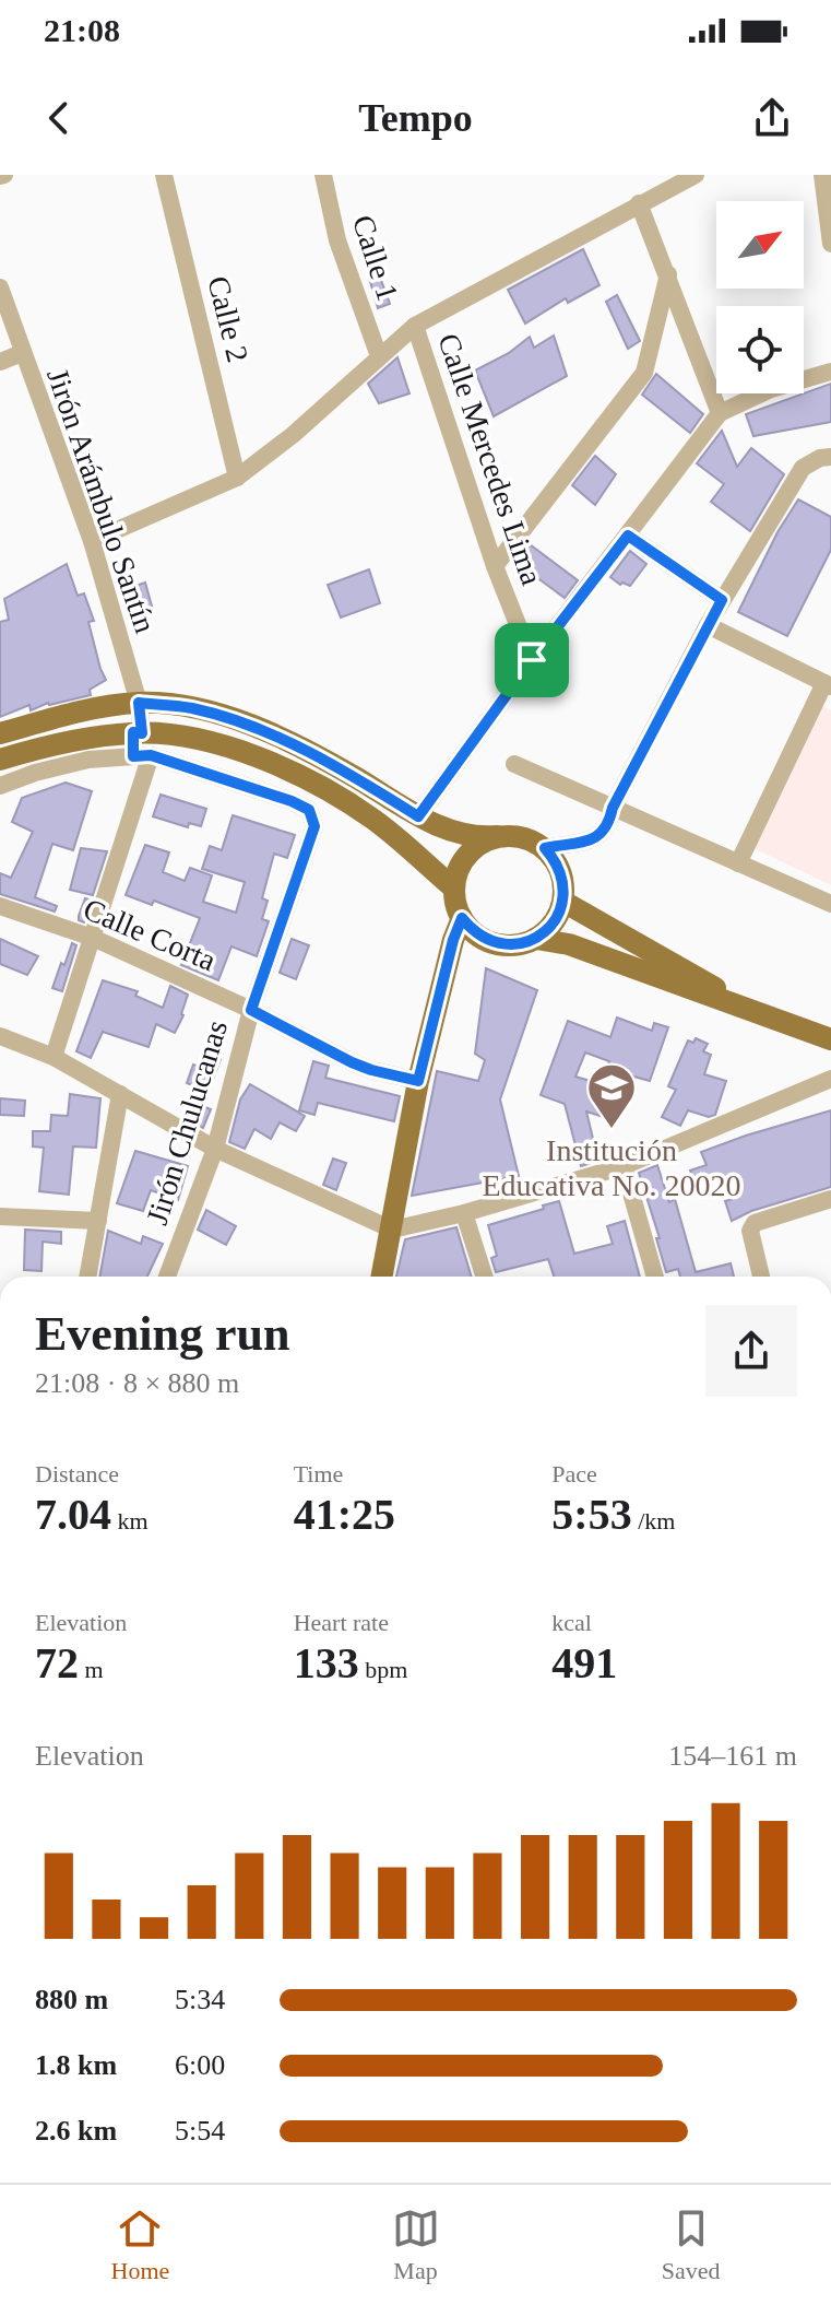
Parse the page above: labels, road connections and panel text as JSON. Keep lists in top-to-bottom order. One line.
{"streets":{"street":["Calle 1","Calle 2","Calle Mercedes Lima","Jirón Arámbulo Santín","Calle Corta","Jirón Chulucanas"]},"crossings":[["Jirón Arámbulo Santín","Calle Corta"],["Jirón Arámbulo Santín","Jirón Chulucanas"],["Calle Corta","Jirón Chulucanas"]],"places":{"school or university":["Institución Educativa No. 20020"]},"north":"top right","page":{"status":"21:08","header":"Tempo","heading":["Evening run","21:08 · 8 × 880 m"],"stats":[["Distance","7.04 km"],["Time","41:25"],["Pace","5:53 /km"],["Elevation","72 m"],["Heart rate","133 bpm"],["kcal","491"]],"chart":["Elevation","154–161 m"],"list":[{"name":"880 m","note":"5:34"},{"name":"1.8 km","note":"6:00"},{"name":"2.6 km","note":"5:54"}],"tabs":["Home","Map","Saved"]}}
